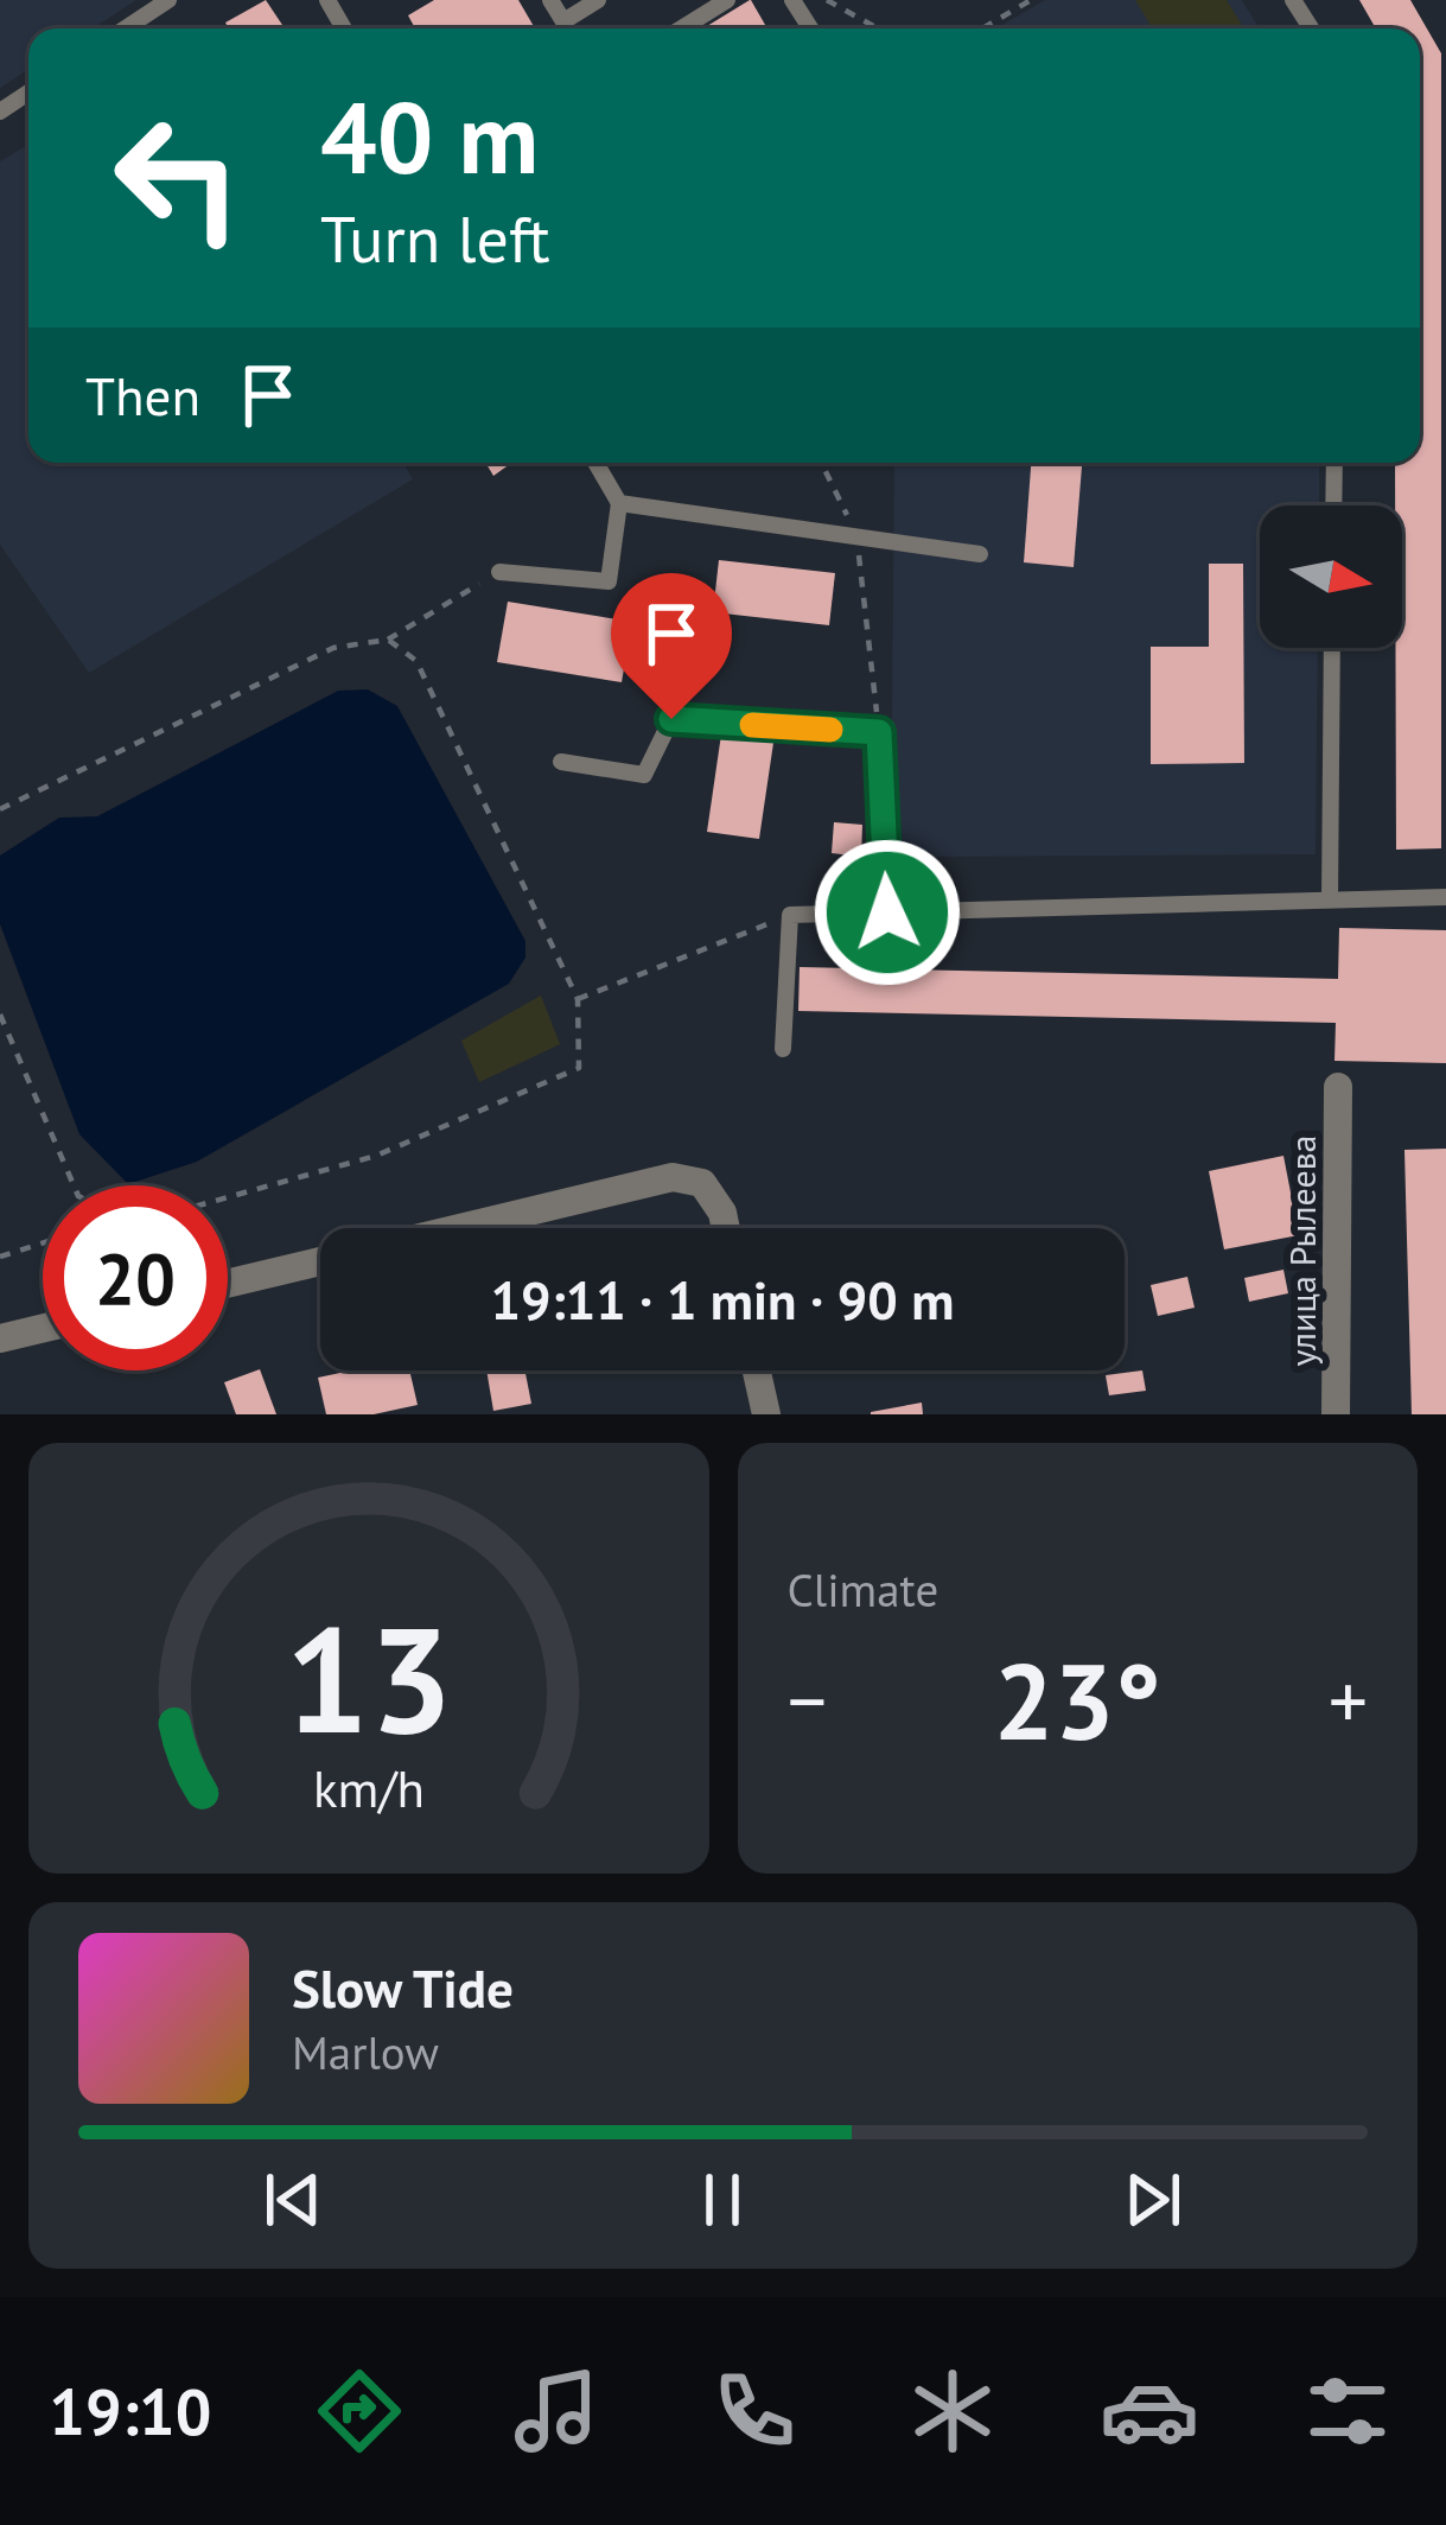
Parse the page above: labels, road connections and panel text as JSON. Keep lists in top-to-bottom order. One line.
{"streets":{"street":["улица Рылеева"]},"north":"right","page":{"turn":["40 m","Turn left"],"then":"Then","limit":"20","trip":"19:11 · 1 min · 90 m","tile":"Climate","heat":["−","23°","+"],"song":["Slow Tide","Marlow"],"tabs":"19:10","gauge":["13","km/h"]}}
